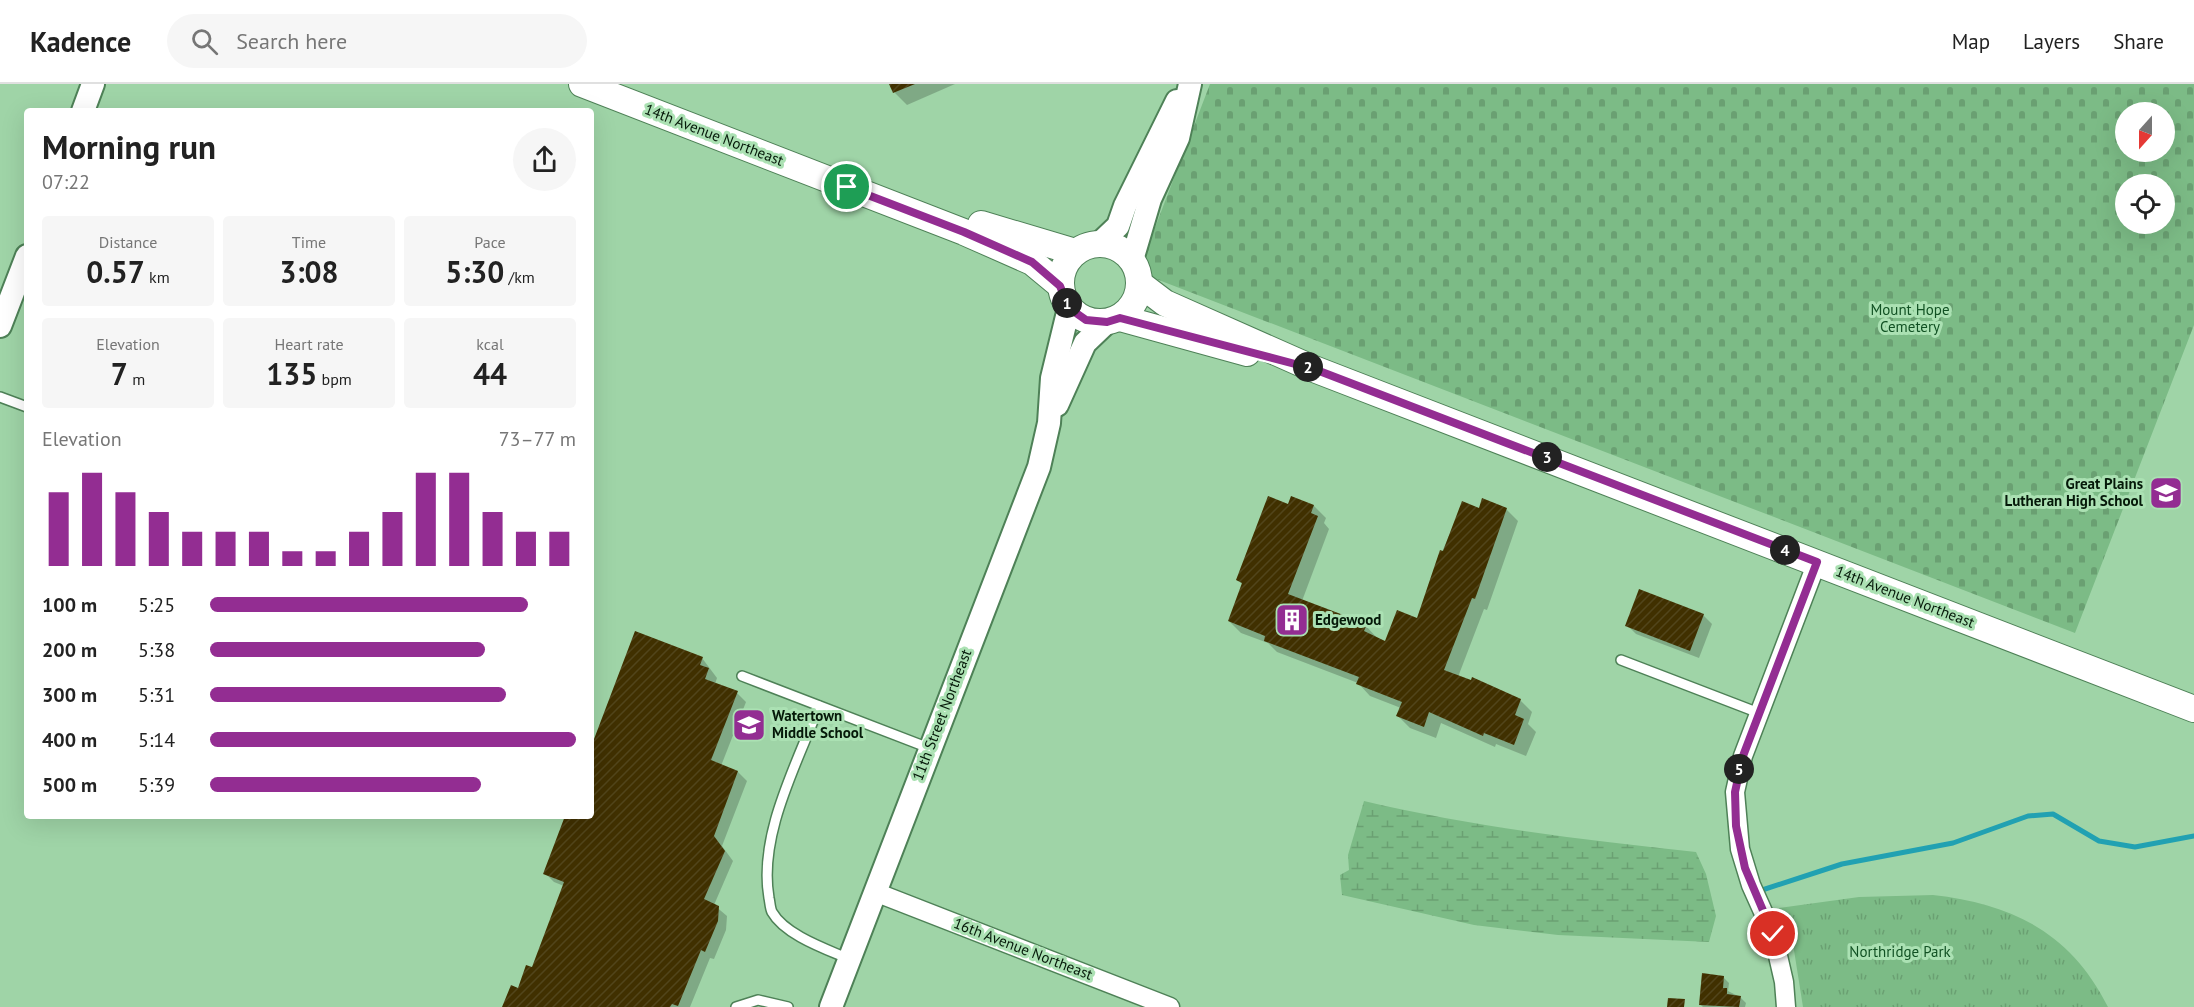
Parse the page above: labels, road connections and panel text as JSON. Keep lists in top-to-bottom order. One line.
{"streets":{"main road":["14th Avenue Northeast"],"street":["11th Street Northeast","16th Avenue Northeast"]},"crossings":[["14th Avenue Northeast","11th Street Northeast"],["11th Street Northeast","16th Avenue Northeast"]],"parks":["Mount Hope Cemetery","Northridge Park"],"places":{"school or university":["Great Plains Lutheran High School","Watertown Middle School"],"building":["Edgewood"]},"north":"bottom","page":{"header":"Kadence","search":"Search here","nav":["Map","Layers","Share"],"heading":["Morning run","07:22"],"stats":[["Distance","0.57 km"],["Time","3:08"],["Pace","5:30 /km"],["Elevation","7 m"],["Heart rate","135 bpm"],["kcal","44"]],"pins":["1","2","3","4","5"],"chart":["Elevation","73–77 m"],"list":[{"name":"100 m","note":"5:25"},{"name":"200 m","note":"5:38"},{"name":"300 m","note":"5:31"},{"name":"400 m","note":"5:14"},{"name":"500 m","note":"5:39"}]}}
